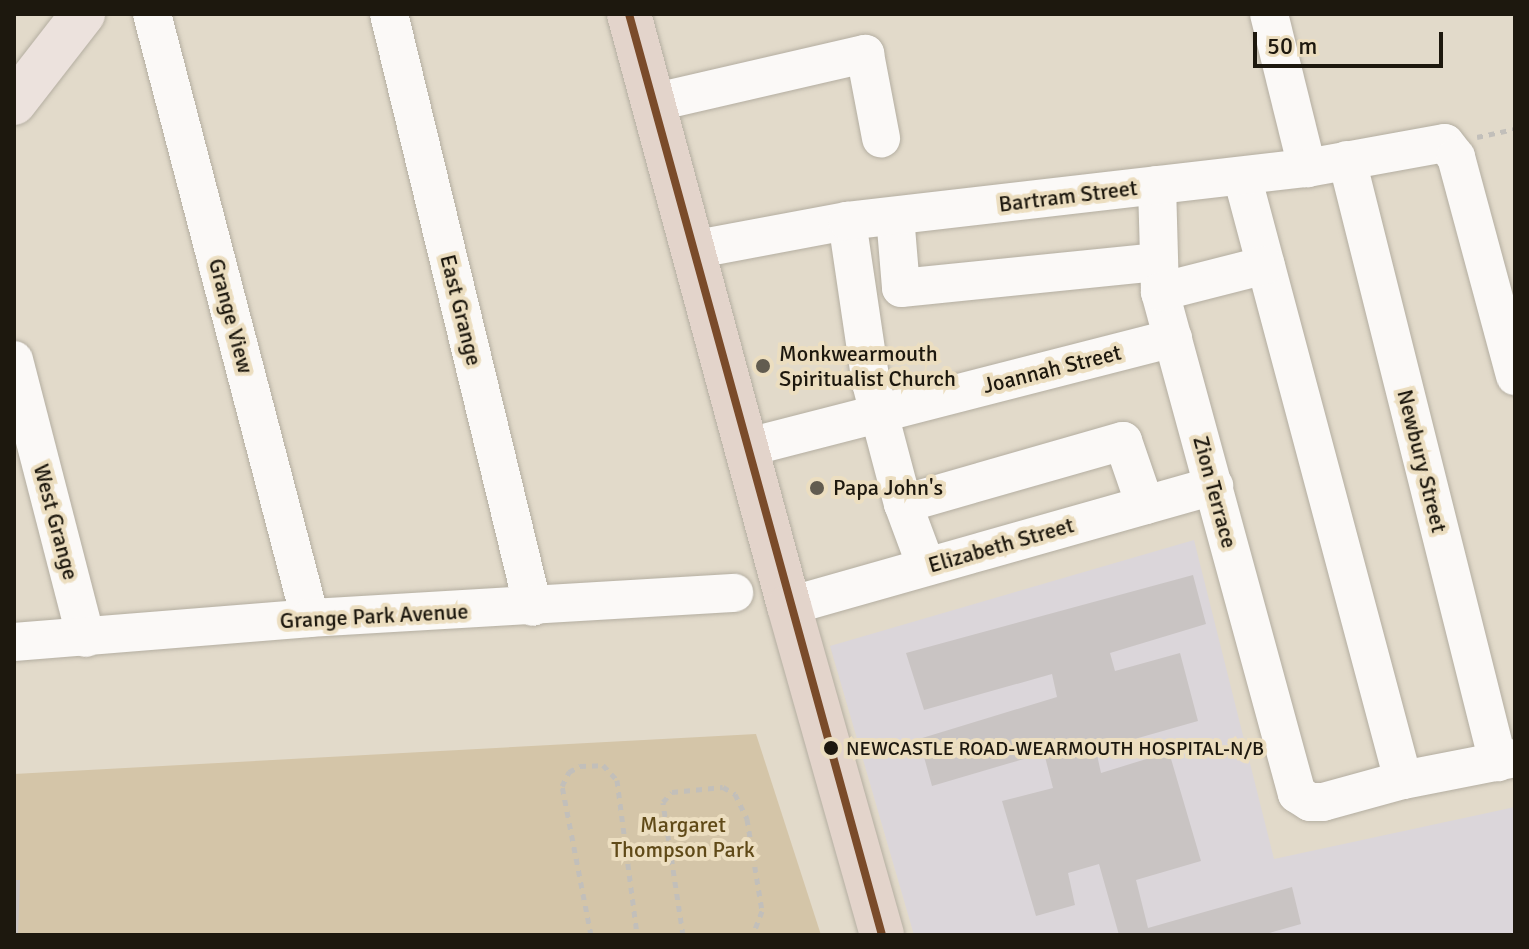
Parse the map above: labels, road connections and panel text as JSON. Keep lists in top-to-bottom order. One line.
{"streets":{"street":["Bartram Street","East Grange","Grange View","Joannah Street","Newbury Street","Zion Terrace","West Grange","Elizabeth Street","Grange Park Avenue"]},"crossings":[["Bartram Street","Newbury Street"],["Bartram Street","Zion Terrace"],["East Grange","Grange Park Avenue"],["Grange View","Grange Park Avenue"],["Joannah Street","Zion Terrace"],["Zion Terrace","Elizabeth Street"],["West Grange","Grange Park Avenue"]],"parks":["Margaret Thompson Park"],"places":["Monkwearmouth Spiritualist Church","Papa John's","NEWCASTLE ROAD-WEARMOUTH HOSPITAL-N/B"],"scale_bar":"50 m"}
